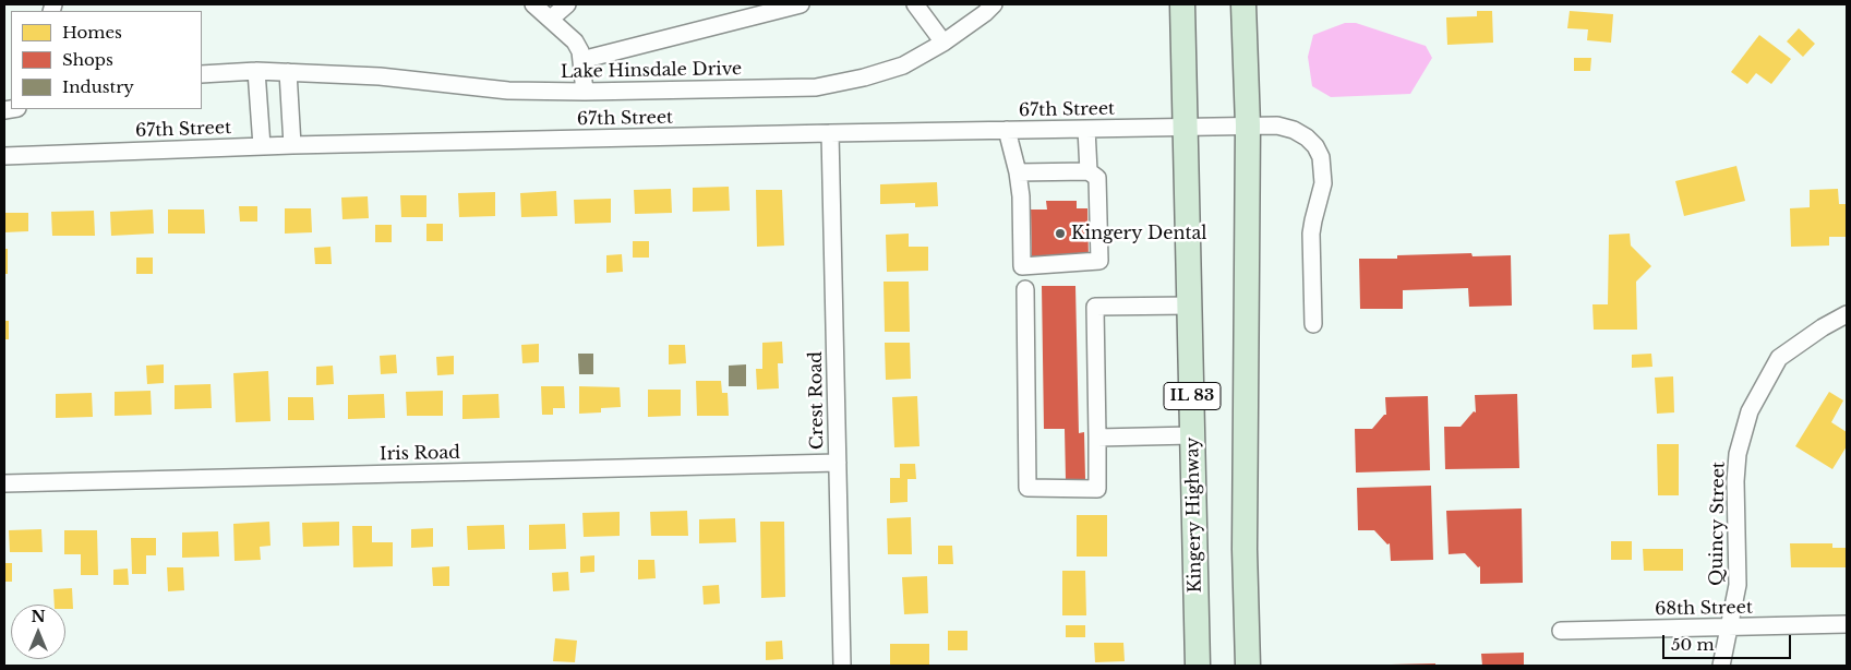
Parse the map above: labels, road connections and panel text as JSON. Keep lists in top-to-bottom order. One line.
{"streets":{"highway":["IL 83","Kingery Highway"],"street":["Lake Hinsdale Drive","67th Street","Crest Road","Iris Road","Quincy Street","68th Street"]},"crossings":[["67th Street","IL 83"],["67th Street","Crest Road"],["67th Street","Kingery Highway"],["Crest Road","Iris Road"],["Quincy Street","68th Street"]],"places":["Kingery Dental"],"legend":["Homes","Shops","Industry"],"scale_bar":"50 m","north":"top"}
